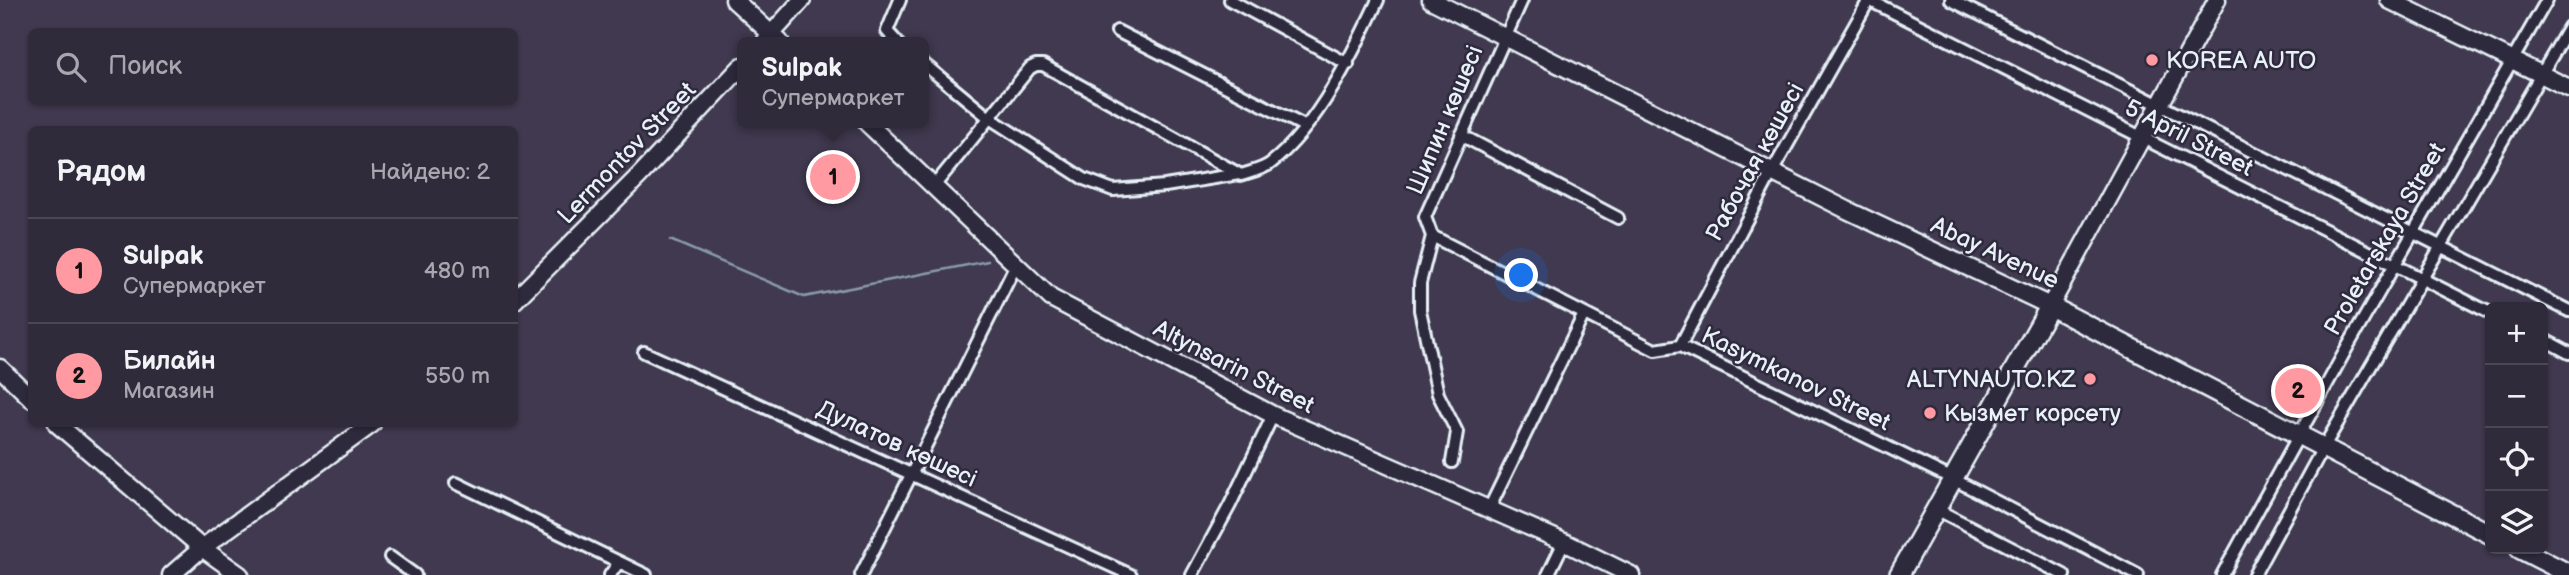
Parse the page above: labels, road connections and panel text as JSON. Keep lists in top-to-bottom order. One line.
{"streets":{"main road":["Abay Avenue"],"street":["Шипин көшесі","5 April Street","Lermontov Street","Рабочая көшесі","Proletarskaya Street","Altynsarin Street","Kasymkanov Street","Дулатов көшесі"]},"crossings":[["Шипин көшесі","Abay Avenue"],["Шипин көшесі","Kasymkanov Street"],["5 April Street","Рабочая көшесі"],["5 April Street","Proletarskaya Street"],["Рабочая көшесі","Abay Avenue"],["Рабочая көшесі","Kasymkanov Street"],["Proletarskaya Street","Abay Avenue"]],"places":["KOREA AUTO","ALTYNAUTO.KZ","Кызмет корсету"],"page":{"search":"Поиск","popup":["Sulpak","Супермаркет"],"heading":["Рядом","Найдено: 2"],"pins":["1","2"],"list":[{"mark":"1","name":"Sulpak","note":"Супермаркет","value":"480 m"},{"mark":"2","name":"Билайн","note":"Магазин","value":"550 m"}],"map_buttons":["+","−"]}}
